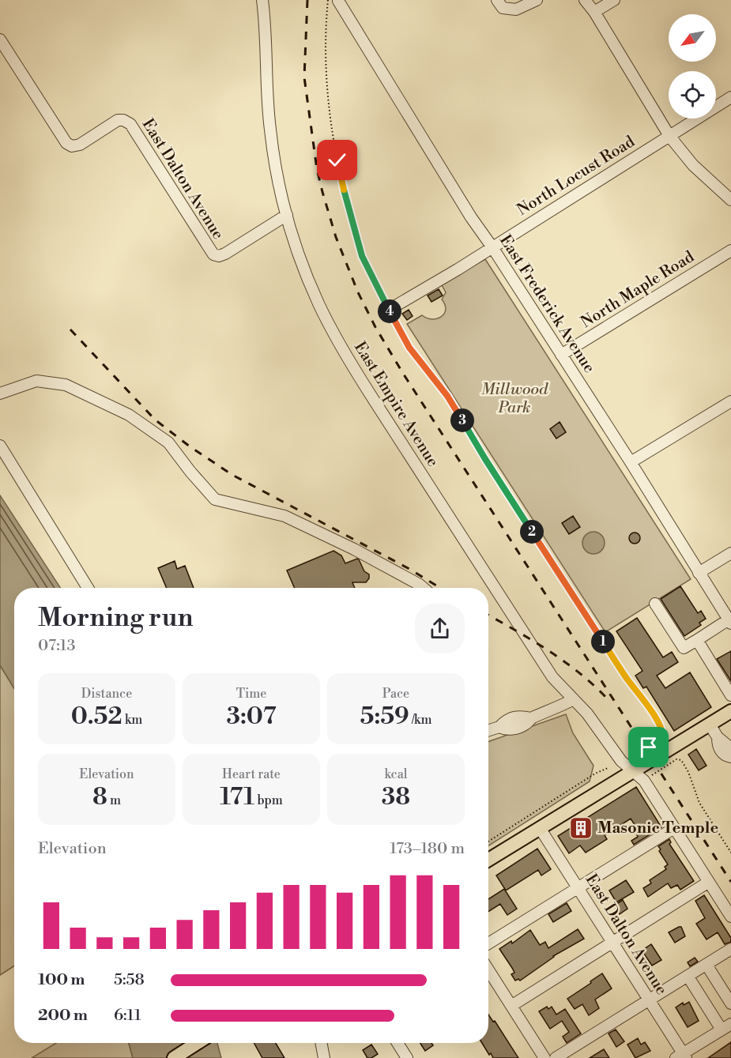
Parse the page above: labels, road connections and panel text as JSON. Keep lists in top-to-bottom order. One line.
{"streets":{"street":["North Locust Road","East Dalton Avenue","North Maple Road","East Frederick Avenue","East Empire Avenue"]},"crossings":[["North Locust Road","East Frederick Avenue"],["East Dalton Avenue","East Empire Avenue"],["North Maple Road","East Frederick Avenue"]],"parks":["Millwood Park"],"places":{"building":["Masonic Temple"]},"north":"bottom left","page":{"pins":["4","3","2","1"],"heading":["Morning run","07:13"],"stats":[["Distance","0.52 km"],["Time","3:07"],["Pace","5:59 /km"],["Elevation","8 m"],["Heart rate","171 bpm"],["kcal","38"]],"chart":["Elevation","173–180 m"],"list":[{"name":"100 m","note":"5:58"},{"name":"200 m","note":"6:11"}]}}
